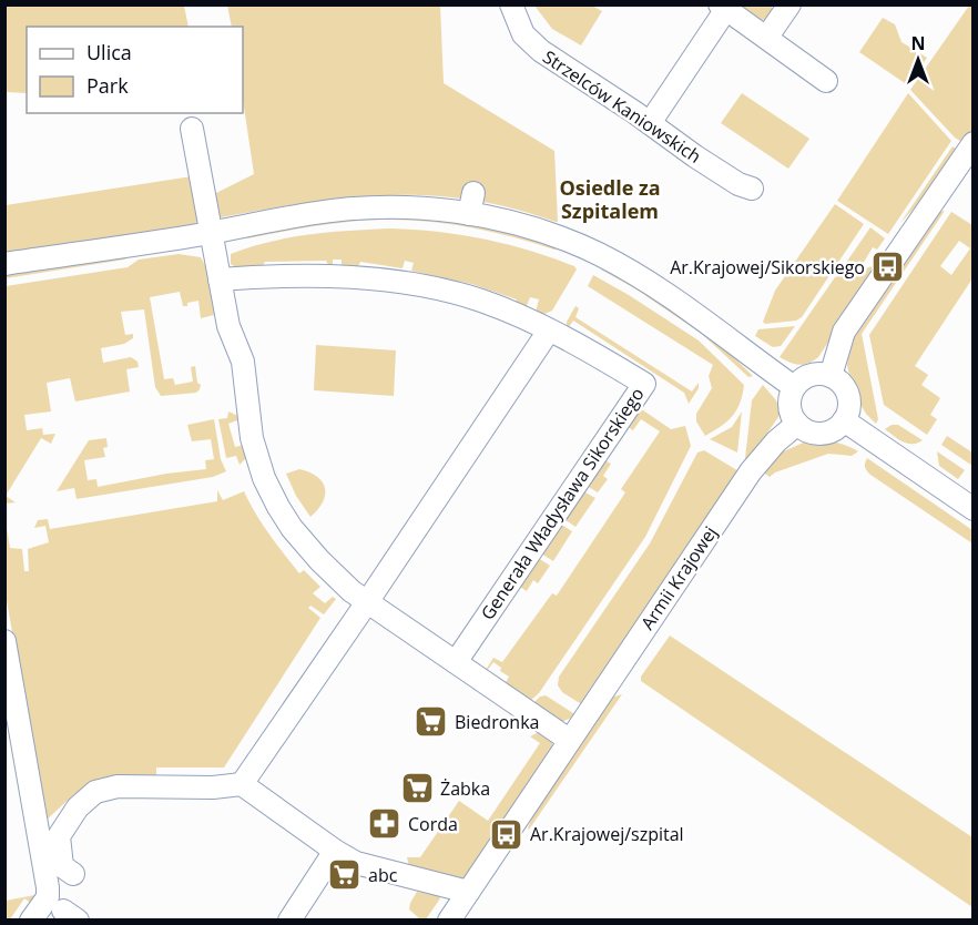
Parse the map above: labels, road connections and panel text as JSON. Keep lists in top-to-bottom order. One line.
{"streets":{"street":["Strzelców Kaniowskich","Generała Władysława Sikorskiego","Armii Krajowej"]},"districts":["Osiedle za Szpitalem"],"places":{"bus stop":["Ar.Krajowej/Sikorskiego","Ar.Krajowej/szpital"],"supermarket":["Biedronka","Żabka","abc"],"pharmacy":["Corda"]},"legend":["Ulica","Park"],"north":"top"}
